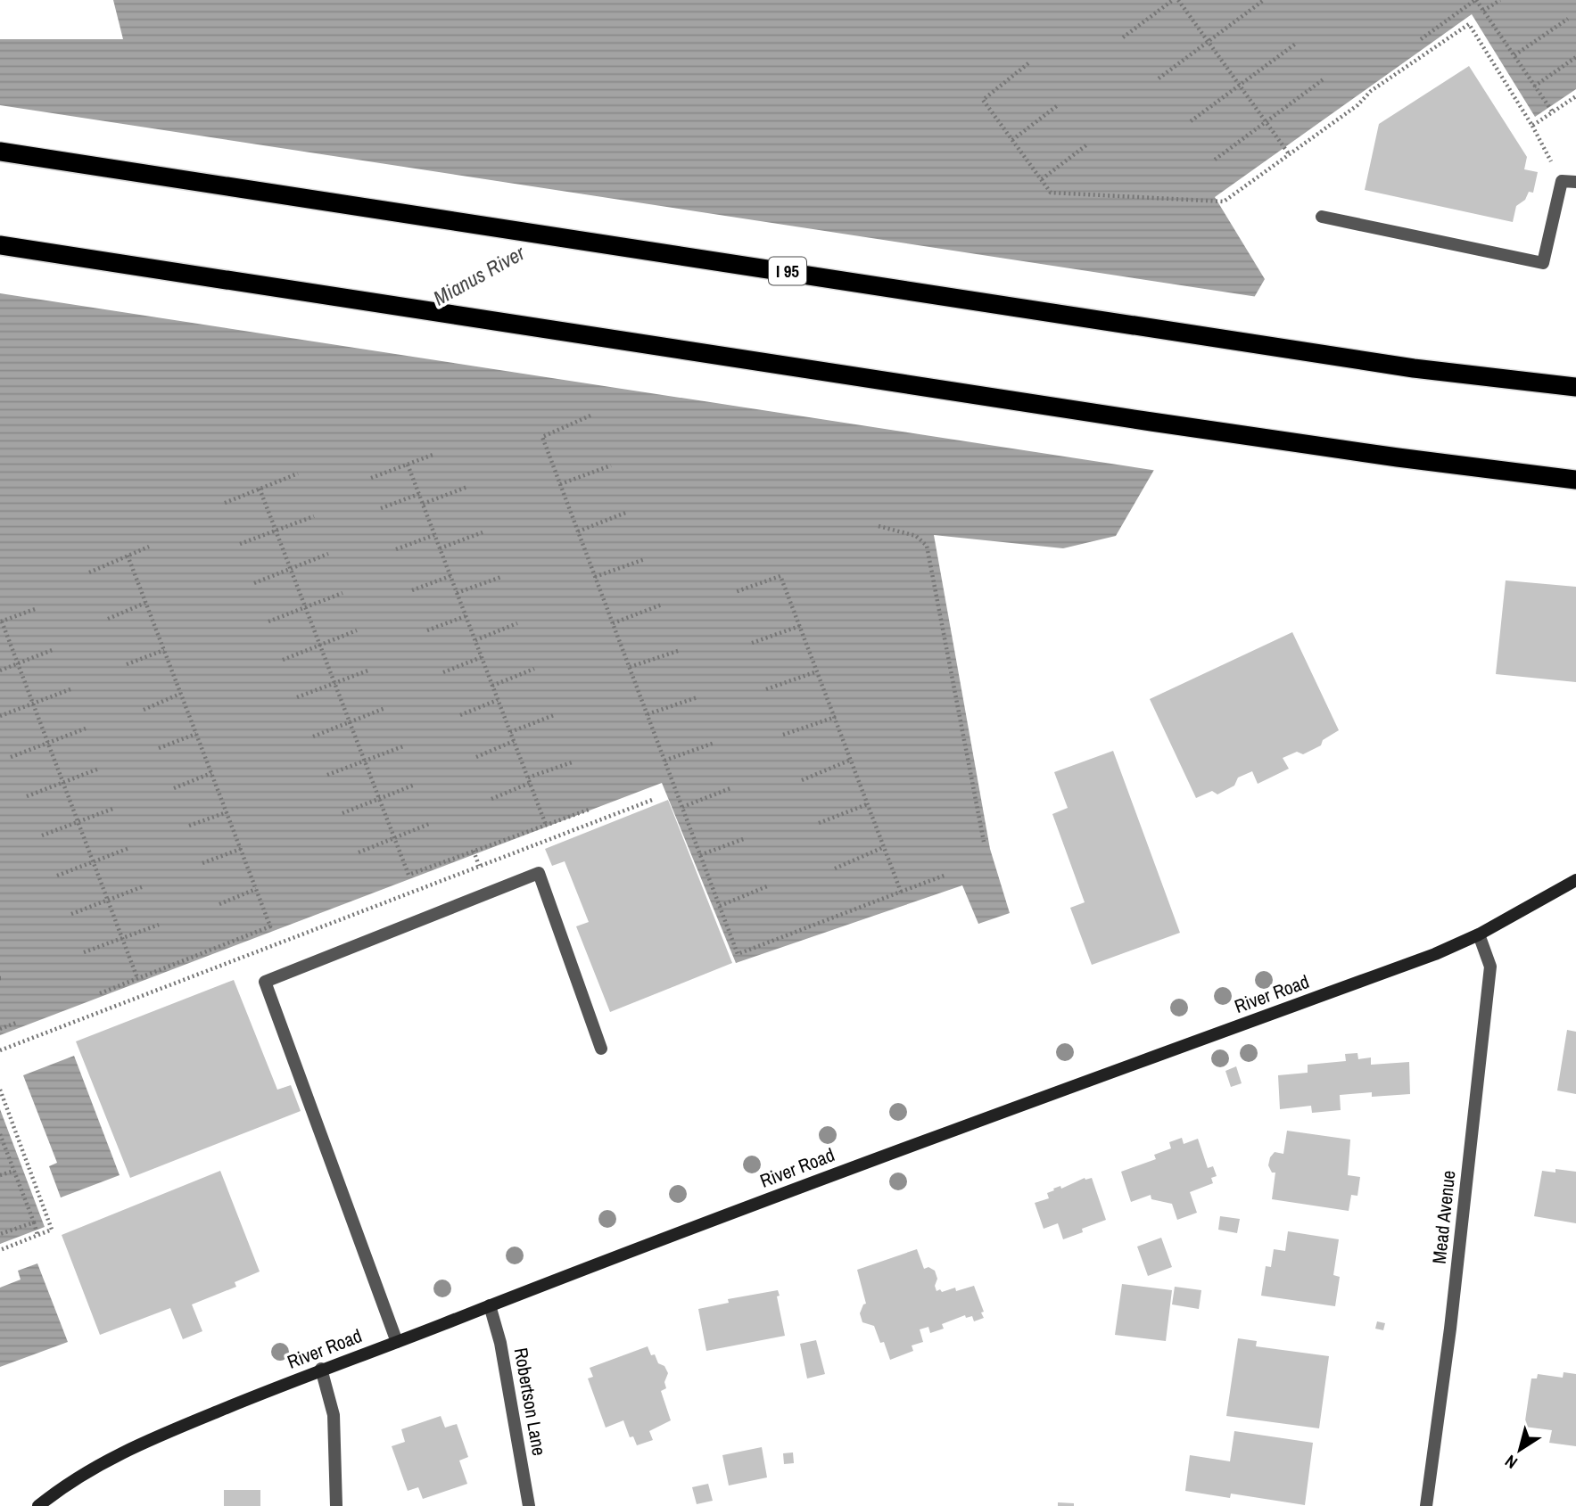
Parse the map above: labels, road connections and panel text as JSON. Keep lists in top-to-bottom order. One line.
{"streets":{"highway":["I 95"],"main road":["River Road"],"street":["Mead Avenue","Robertson Lane"]},"crossings":[["River Road","Mead Avenue"],["River Road","Robertson Lane"]],"water":["Mianus River"],"north":"bottom left"}
